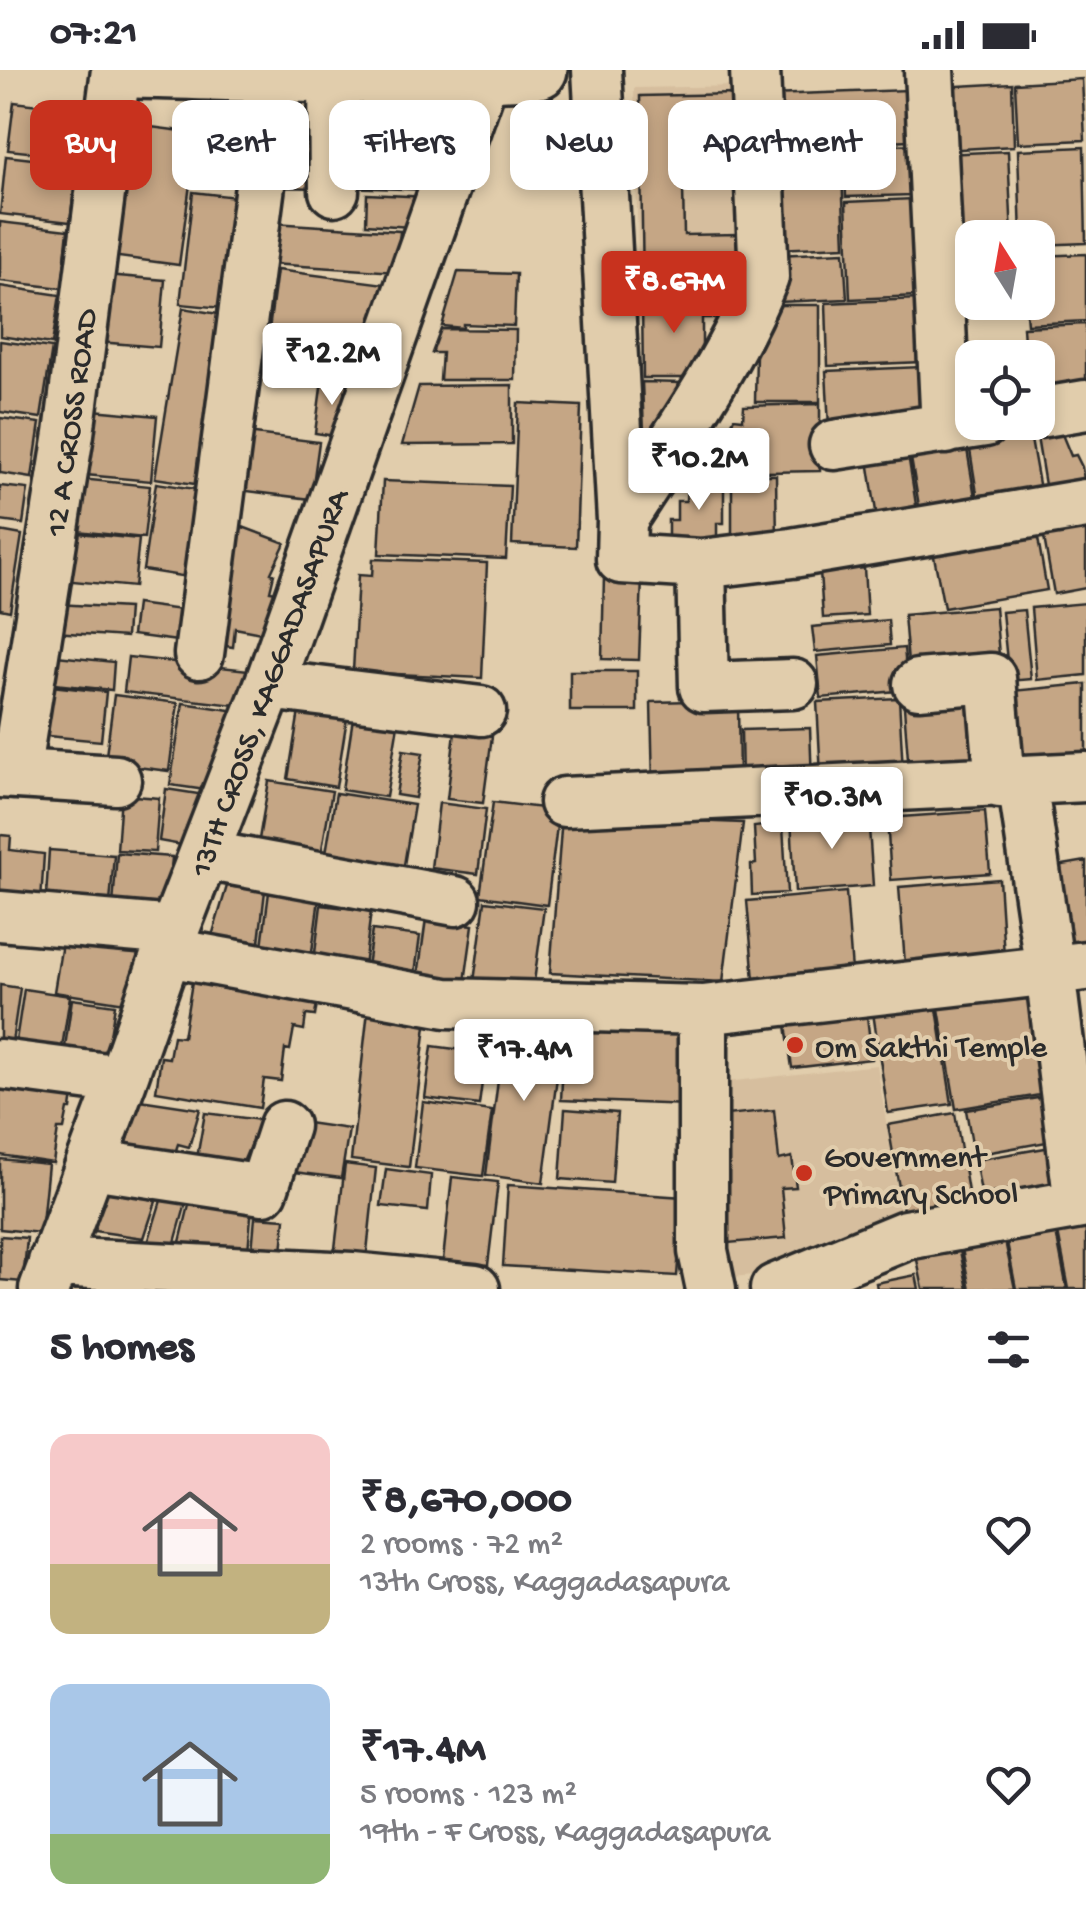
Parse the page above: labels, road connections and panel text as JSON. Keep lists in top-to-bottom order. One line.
{"streets":{"street":["12 A CROSS ROAD","13TH CROSS, KAGGADASAPURA"]},"places":["Om Sakthi Temple","Government Primary School"],"north":"top","page":{"status":"07:21","chip":["Buy","Rent","Filters","New","Apartment"],"price":["₹8.67M","₹12.2M","₹10.2M","₹10.3M","₹17.4M"],"heading":"5 homes","list":[{"name":"₹8,670,000","note":"2 rooms · 72 m² · 13th Cross, Kaggadasapura"},{"name":"₹17.4M","note":"5 rooms · 123 m² · 19th - F Cross, Kaggadasapura"}]}}
